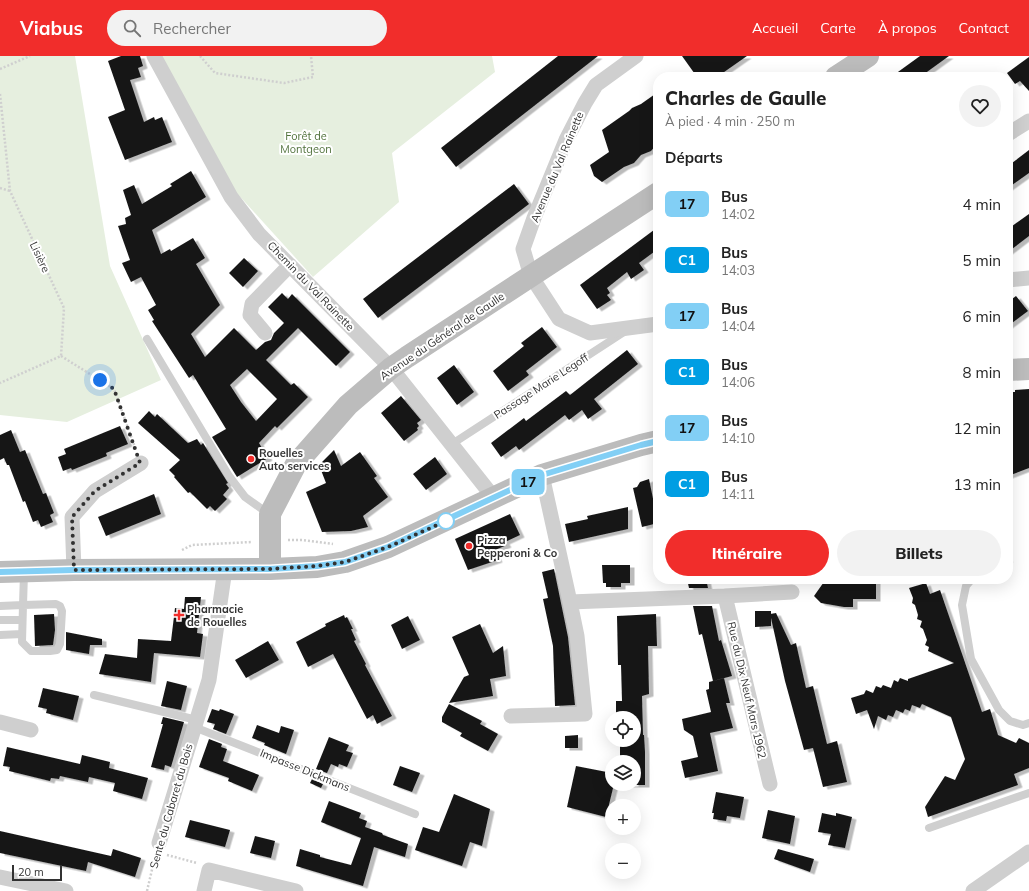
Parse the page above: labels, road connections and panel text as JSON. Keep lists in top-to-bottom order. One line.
{"streets":{"main road":["Avenue du Général de Gaulle"],"street":["Avenue du Val Rainette","Chemin du Val Rainette","Rue du Dix Neuf Mars 1962","Sente du Cabaret du Bois"],"lane":["Passage Marie Legoff","Impasse Dickmans"],"path":["Lisière"]},"crossings":[["Avenue du Val Rainette","Avenue du Général de Gaulle"],["Avenue du Val Rainette","Passage Marie Legoff"],["Chemin du Val Rainette","Avenue du Général de Gaulle"],["Chemin du Val Rainette","Passage Marie Legoff"],["Impasse Dickmans","Sente du Cabaret du Bois"]],"parks":["Forêt de Montgeon"],"places":{"other":["Rouelles Auto services","Pizza Pepperoni & Co"],"health":["Pharmacie de Rouelles"]},"lines":["bus line 17"],"scale_bar":"20 m","page":{"header":"Viabus","search":"Rechercher","nav":["Accueil","Carte","À propos","Contact"],"on_map":"17","heading":[["Charles de Gaulle","À pied · 4 min · 250 m"],"Départs"],"list":[{"mark":"17","name":"Bus","note":"14:02","value":"4 min"},{"mark":"C1","name":"Bus","note":"14:03","value":"5 min"},{"mark":"17","name":"Bus","note":"14:04","value":"6 min"},{"mark":"C1","name":"Bus","note":"14:06","value":"8 min"},{"mark":"17","name":"Bus","note":"14:10","value":"12 min"},{"mark":"C1","name":"Bus","note":"14:11","value":"13 min"}],"buttons":["Itinéraire","Billets"],"map_buttons":["+","−"],"scale":"20 m"}}
